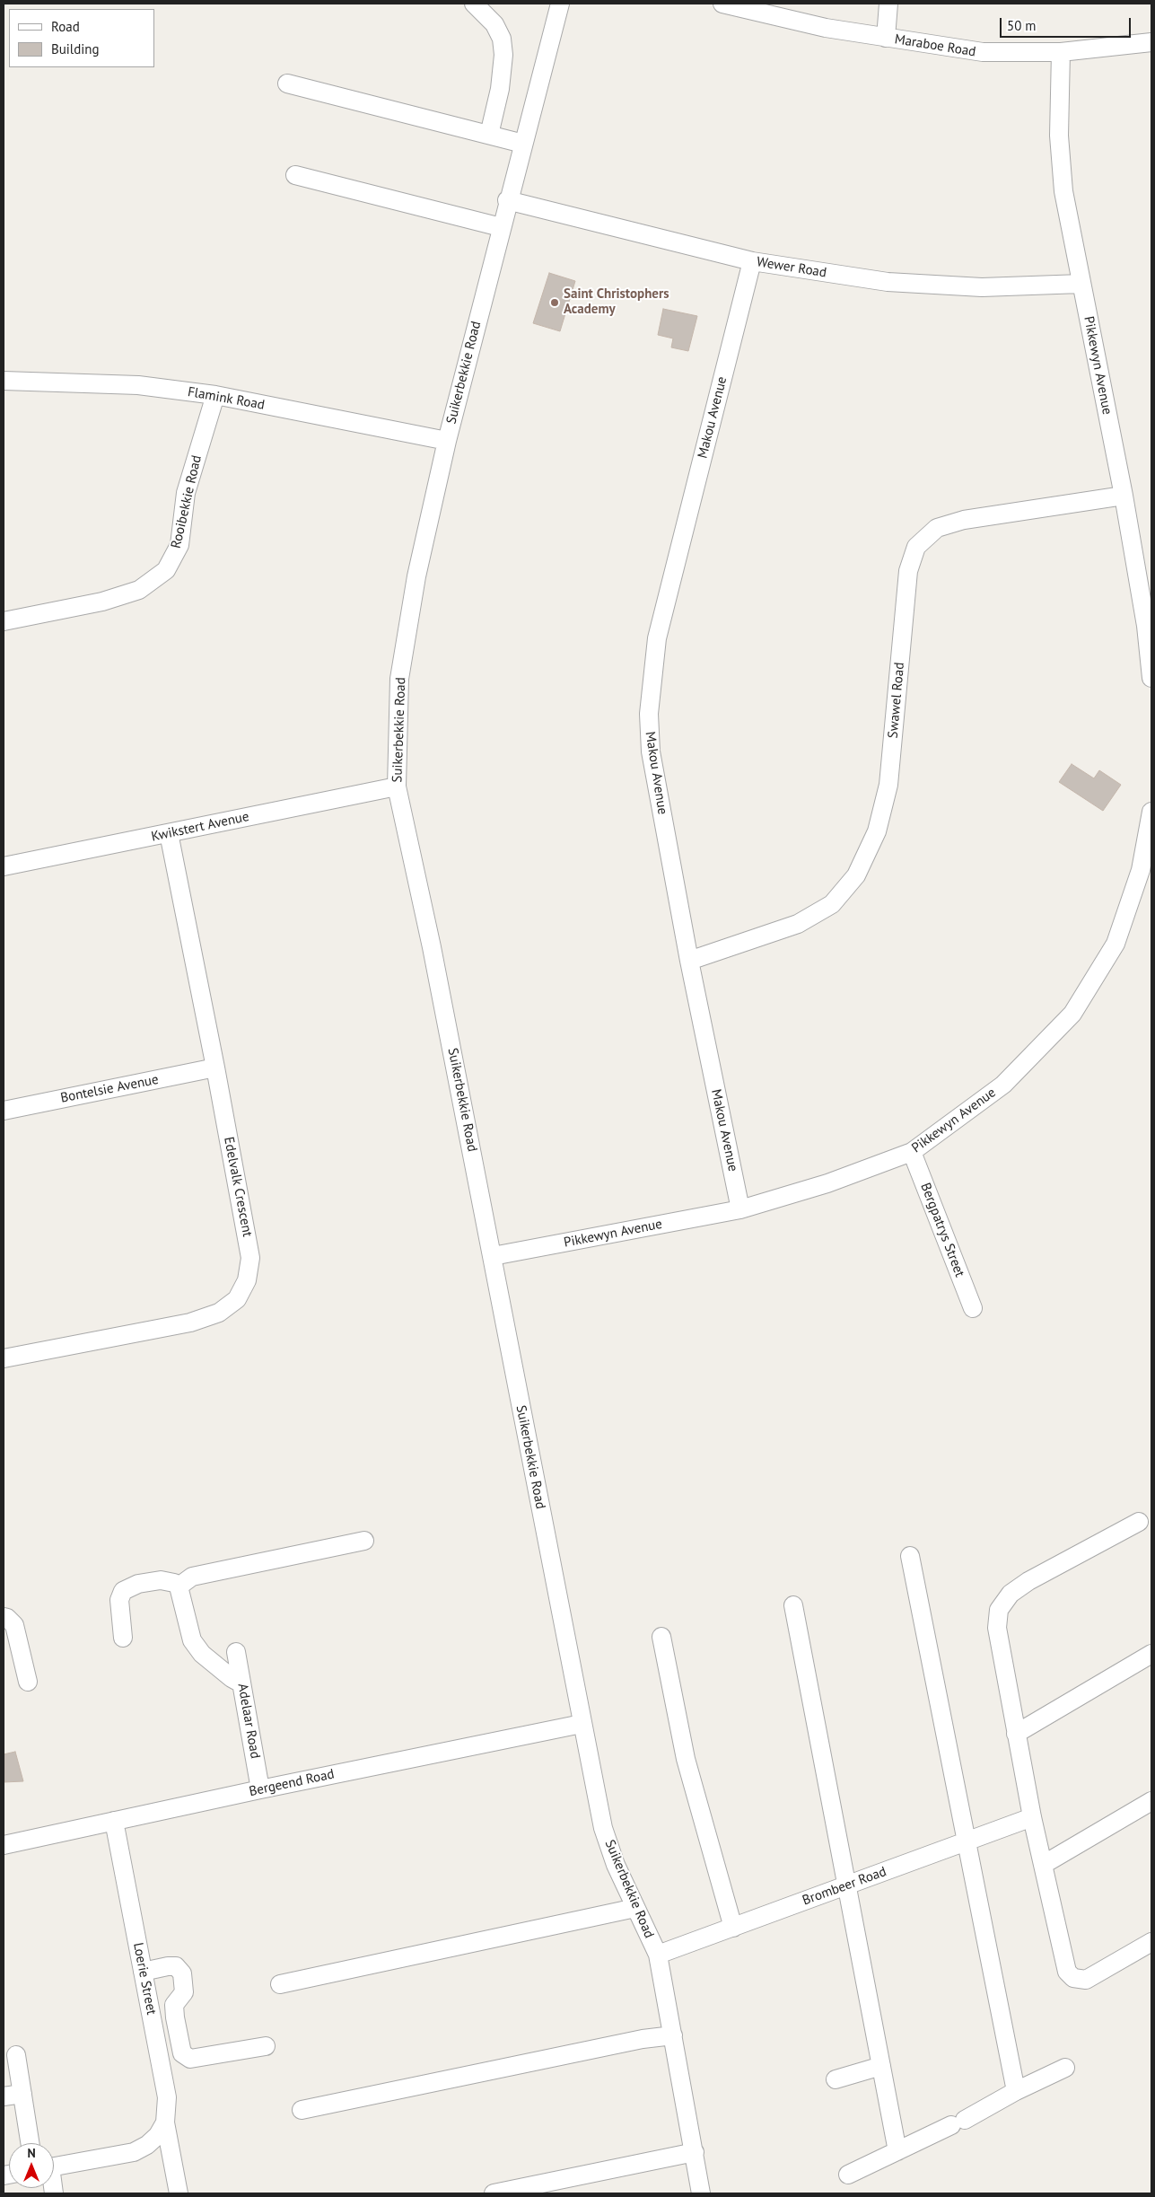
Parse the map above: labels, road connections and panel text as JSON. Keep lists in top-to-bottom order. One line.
{"streets":{"street":["Maraboe Road","Wewer Road","Pikkewyn Avenue","Suikerbekkie Road","Flamink Road","Makou Avenue","Rooibekkie Road","Swawel Road","Kwikstert Avenue","Bontelsie Avenue","Edelvalk Crescent","Bergpatrys Street","Adelaar Road","Bergeend Road","Brombeer Road","Loerie Street"]},"crossings":[["Maraboe Road","Pikkewyn Avenue"],["Wewer Road","Pikkewyn Avenue"],["Wewer Road","Suikerbekkie Road"],["Wewer Road","Makou Avenue"],["Pikkewyn Avenue","Suikerbekkie Road"],["Pikkewyn Avenue","Makou Avenue"],["Pikkewyn Avenue","Swawel Road"],["Pikkewyn Avenue","Bergpatrys Street"],["Suikerbekkie Road","Flamink Road"],["Suikerbekkie Road","Kwikstert Avenue"],["Suikerbekkie Road","Bergeend Road"],["Suikerbekkie Road","Brombeer Road"],["Flamink Road","Rooibekkie Road"],["Makou Avenue","Swawel Road"],["Kwikstert Avenue","Edelvalk Crescent"],["Bontelsie Avenue","Edelvalk Crescent"],["Adelaar Road","Bergeend Road"],["Bergeend Road","Loerie Street"]],"places":["Saint Christophers Academy"],"legend":["Road","Building"],"scale_bar":"50 m","north":"top"}
